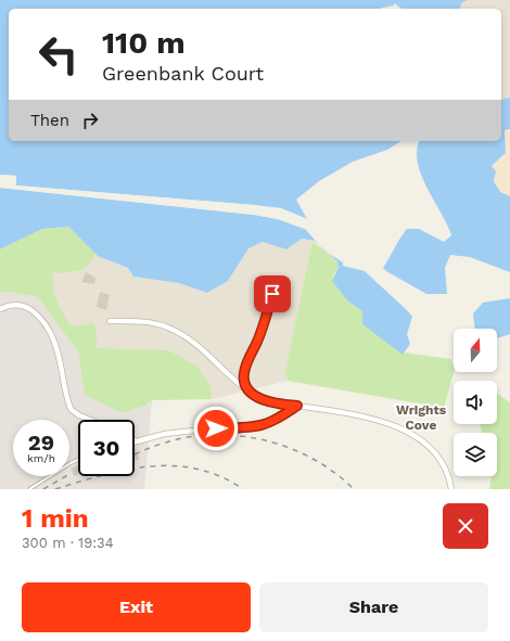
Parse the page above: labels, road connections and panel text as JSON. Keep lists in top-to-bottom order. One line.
{"districts":["Wrights Cove"],"north":"top","page":{"turn":["110 m","Greenbank Court"],"then":"Then","speed":"29 km/h","limit":"30","heading":["1 min","300 m · 19:34"],"buttons":["Exit","Share"]}}
